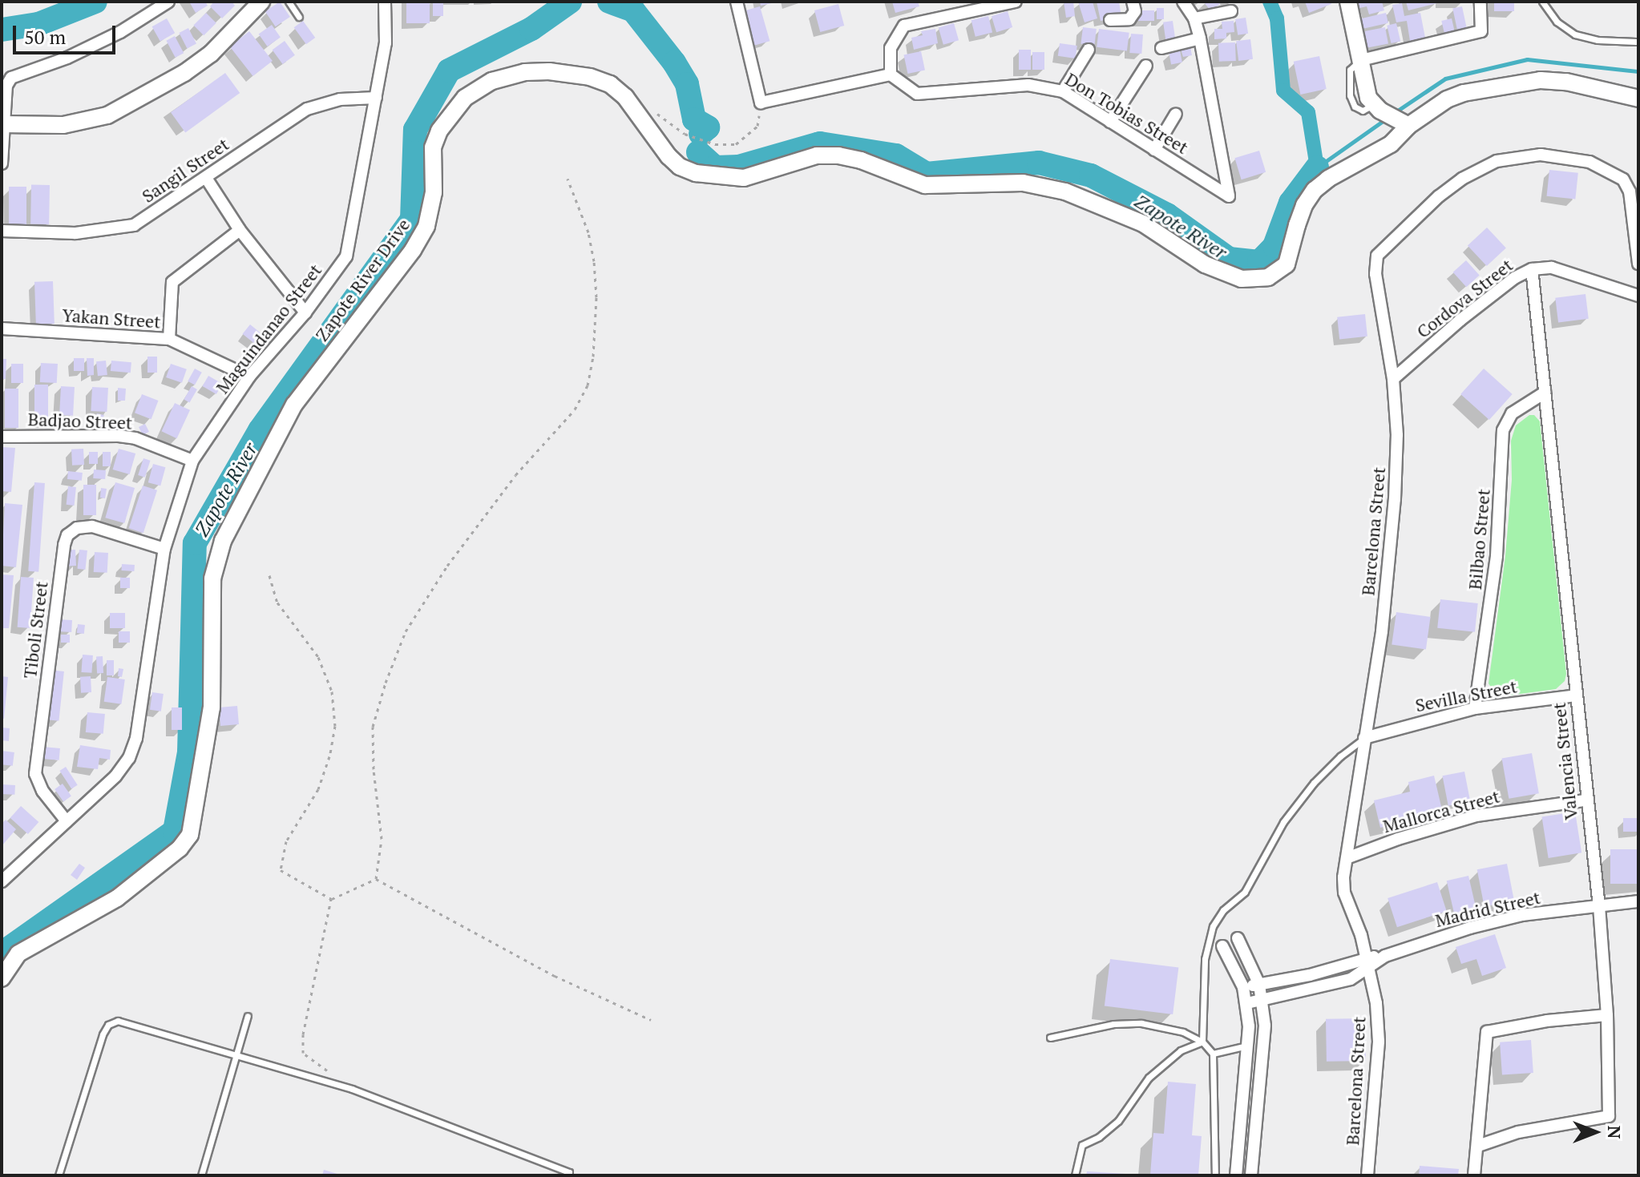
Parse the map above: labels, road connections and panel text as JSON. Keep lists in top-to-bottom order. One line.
{"streets":{"street":["Don Tobias Street","Sangil Street","Zapote River Drive","Cordova Street","Yakan Street","Maguindanao Street","Badjao Street","Barcelona Street","Bilbao Street","Tiboli Street","Sevilla Street","Valencia Street","Mallorca Street","Madrid Street"]},"crossings":[["Sangil Street","Maguindanao Street"],["Cordova Street","Barcelona Street"],["Cordova Street","Valencia Street"],["Yakan Street","Maguindanao Street"],["Maguindanao Street","Badjao Street"],["Maguindanao Street","Tiboli Street"],["Barcelona Street","Sevilla Street"],["Barcelona Street","Mallorca Street"],["Barcelona Street","Madrid Street"],["Bilbao Street","Sevilla Street"],["Bilbao Street","Valencia Street"],["Sevilla Street","Valencia Street"],["Valencia Street","Mallorca Street"],["Valencia Street","Madrid Street"]],"water":["Zapote River"],"scale_bar":"50 m","north":"right"}
